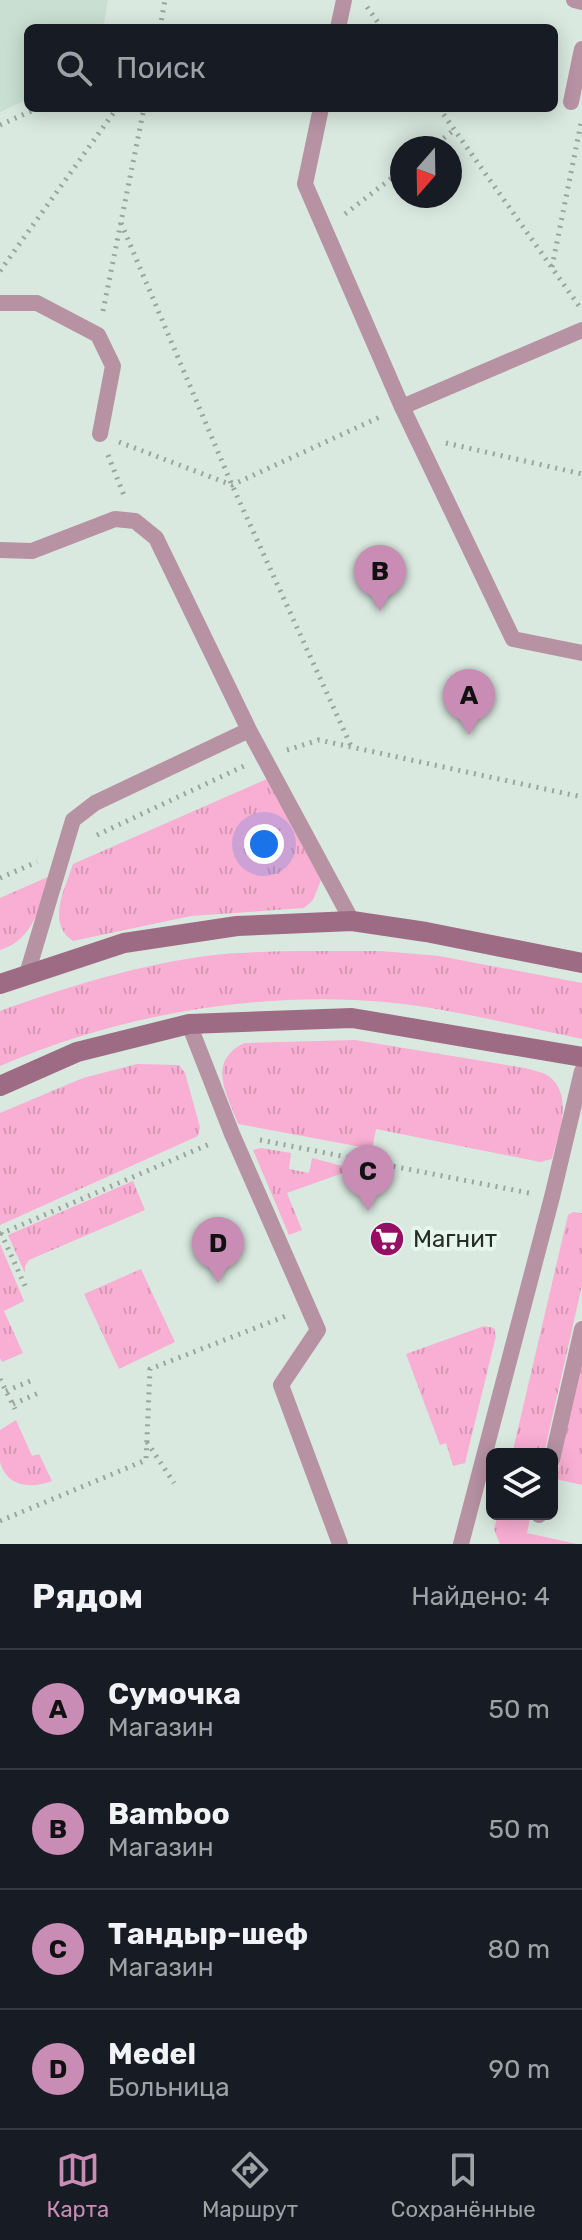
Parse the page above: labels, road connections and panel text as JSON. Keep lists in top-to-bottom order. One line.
{"places":{"supermarket":["Магнит"]},"north":"bottom","page":{"search":"Поиск","pins":["B","A","C","D"],"heading":["Рядом","Найдено: 4"],"list":[{"mark":"A","name":"Сумочка","note":"Магазин","value":"50 m"},{"mark":"B","name":"Bamboo","note":"Магазин","value":"50 m"},{"mark":"C","name":"Тандыр-шеф","note":"Магазин","value":"80 m"},{"mark":"D","name":"Medel","note":"Больница","value":"90 m"}],"nav":["Карта","Маршрут","Сохранённые"]}}
